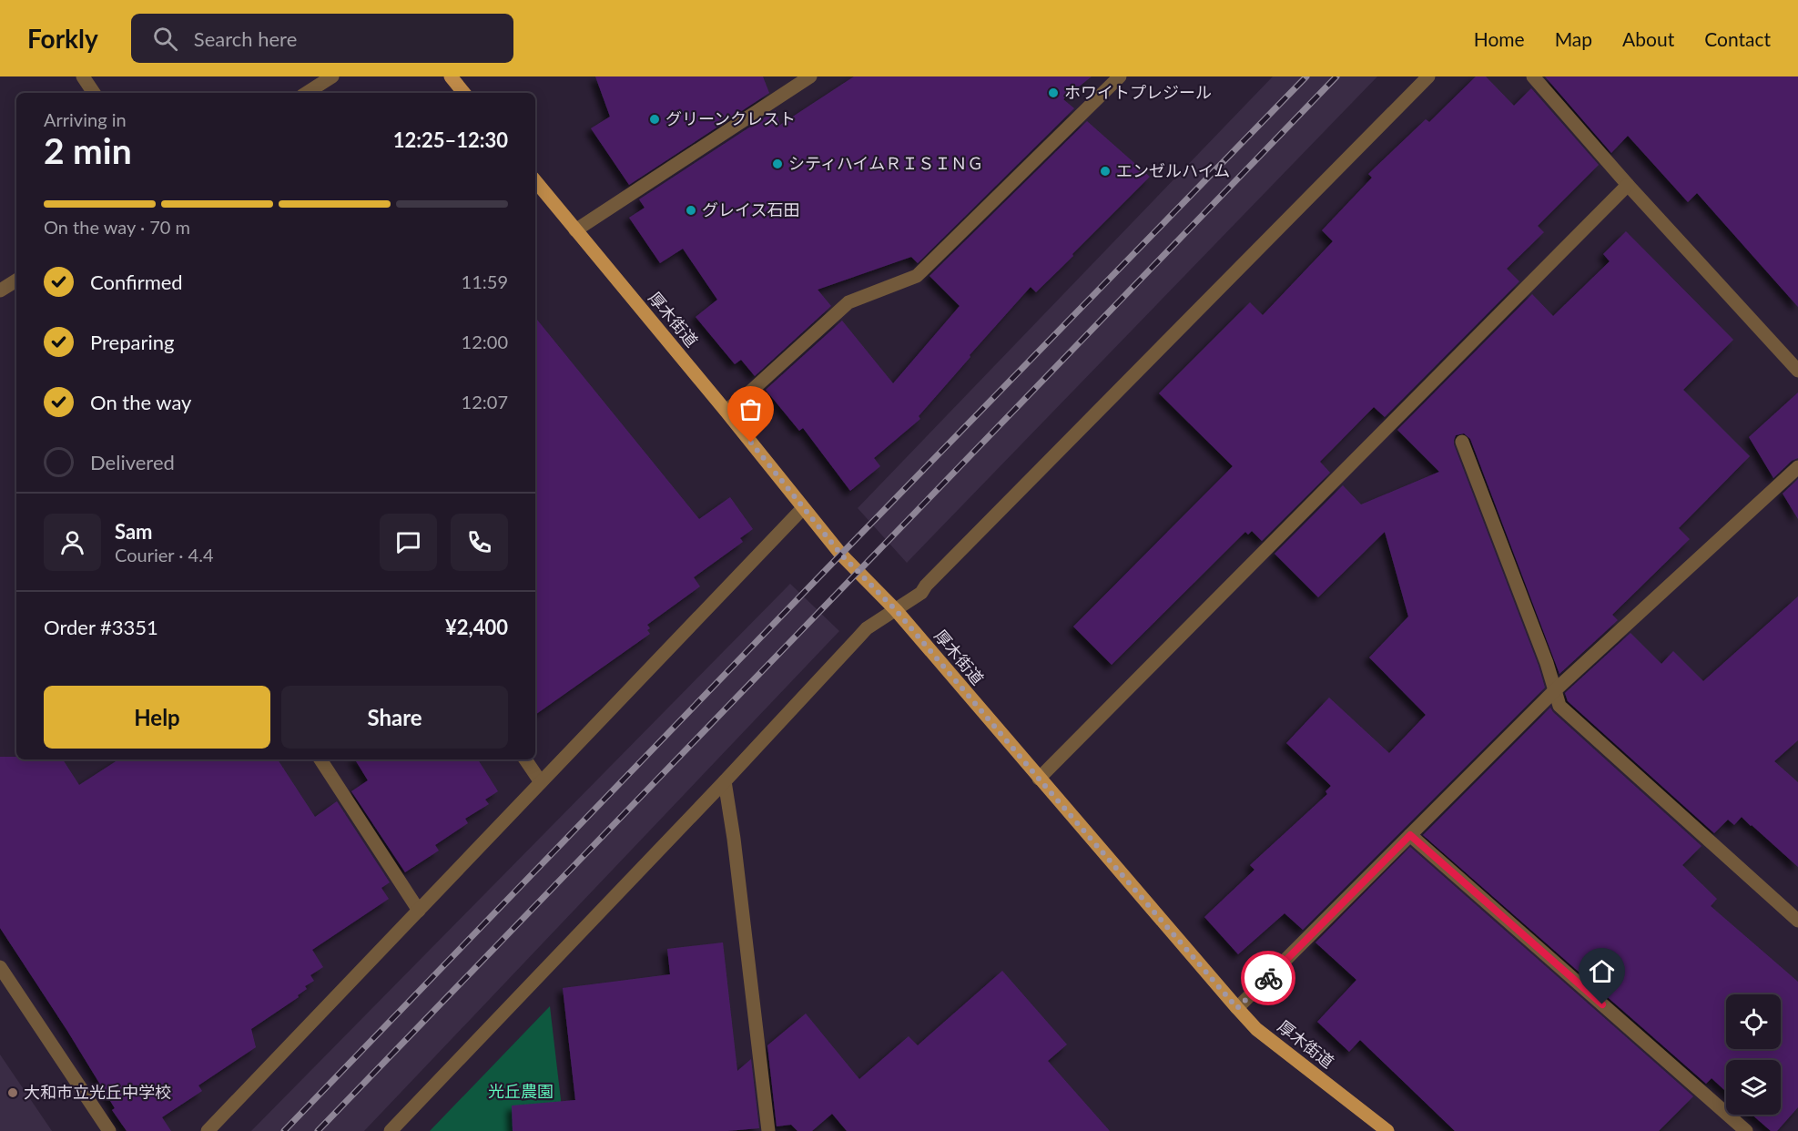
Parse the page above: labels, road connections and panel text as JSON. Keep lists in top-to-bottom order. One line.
{"streets":{"main road":["厚木街道"]},"parks":["光丘農園"],"places":["ホワイトプレジール","グリーンクレスト","シティハイムＲＩＳＩＮＧ","エンゼルハイム","グレイス石田","大和市立光丘中学校"],"page":{"header":"Forkly","search":"Search here","nav":["Home","Map","About","Contact"],"heading":["2 min","Arriving in","12:25–12:30"],"panel":["Sam","Courier · 4.4","Order #3351","¥2,400"],"bar":"On the way · 70 m","list":[["Confirmed","11:59"],["Preparing","12:00"],["On the way","12:07"],"Delivered"],"buttons":["Help","Share"]}}
